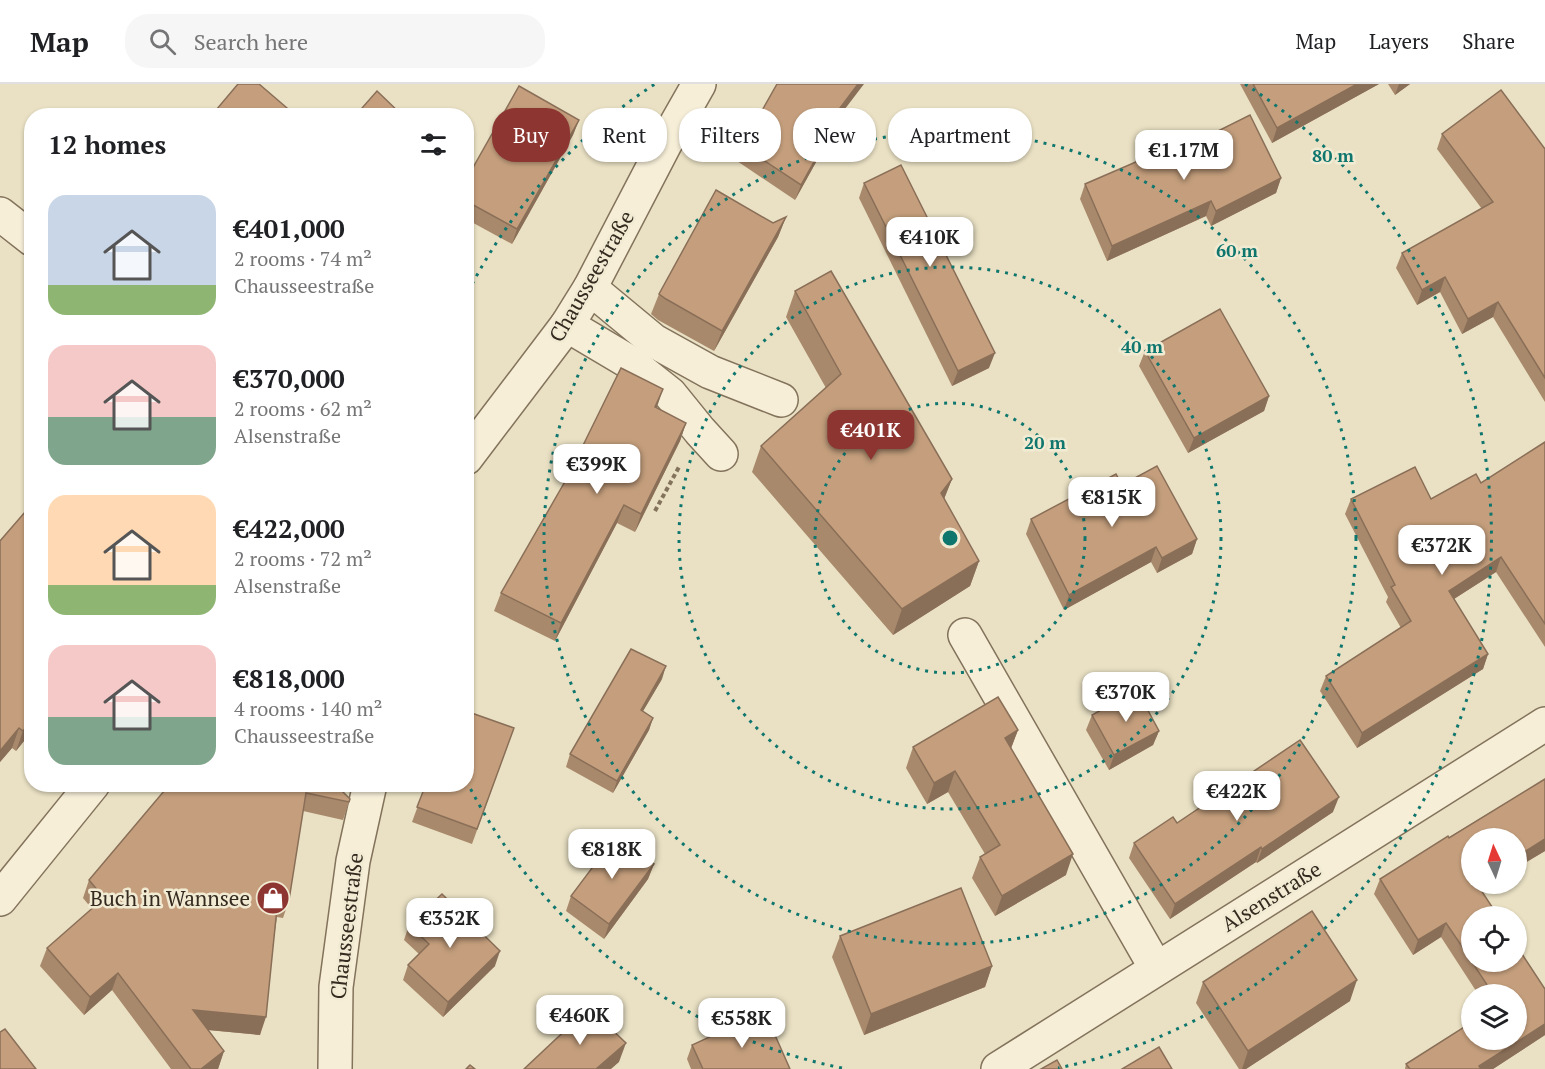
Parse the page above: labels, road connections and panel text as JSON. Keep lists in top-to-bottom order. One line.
{"streets":{"street":["Chausseestraße","Alsenstraße"]},"places":{"shop":["Buch in Wannsee"]},"north":"top","page":{"header":"Map","search":"Search here","nav":["Map","Layers","Share"],"chip":["Buy","Rent","Filters","New","Apartment"],"heading":"12 homes","price":["€1.17M","€410K","€401K","€399K","€815K","€372K","€370K","€422K","€818K","€352K","€460K","€558K"],"list":[{"name":"€401,000","note":"2 rooms · 74 m² · Chausseestraße"},{"name":"€370,000","note":"2 rooms · 62 m² · Alsenstraße"},{"name":"€422,000","note":"2 rooms · 72 m² · Alsenstraße"},{"name":"€818,000","note":"4 rooms · 140 m² · Chausseestraße"}]},"rings":["80 m","60 m","40 m","20 m"]}
